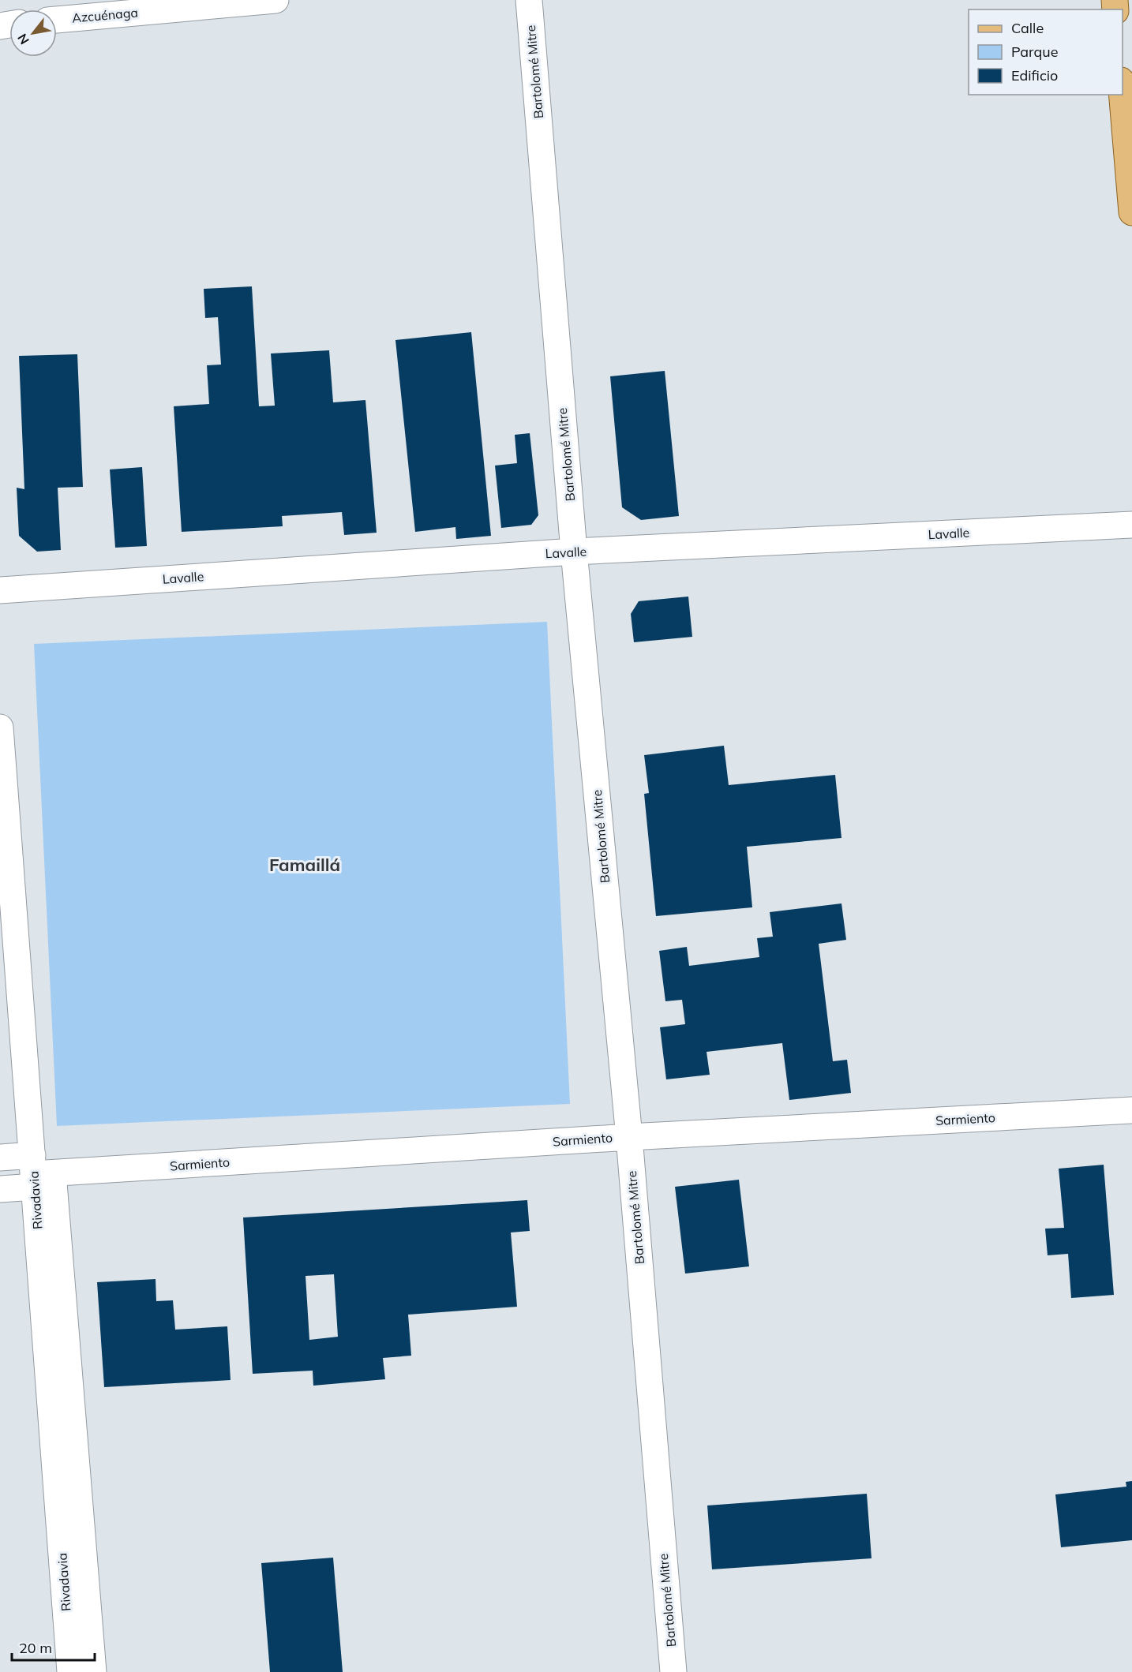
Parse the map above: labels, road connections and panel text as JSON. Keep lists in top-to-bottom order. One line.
{"streets":{"street":["Azcuénaga","Bartolomé Mitre","Lavalle","Sarmiento","Rivadavia"]},"crossings":[["Bartolomé Mitre","Lavalle"],["Bartolomé Mitre","Sarmiento"],["Sarmiento","Rivadavia"]],"districts":["Famaillá"],"legend":["Calle","Parque","Edificio"],"scale_bar":"20 m","north":"bottom left"}
